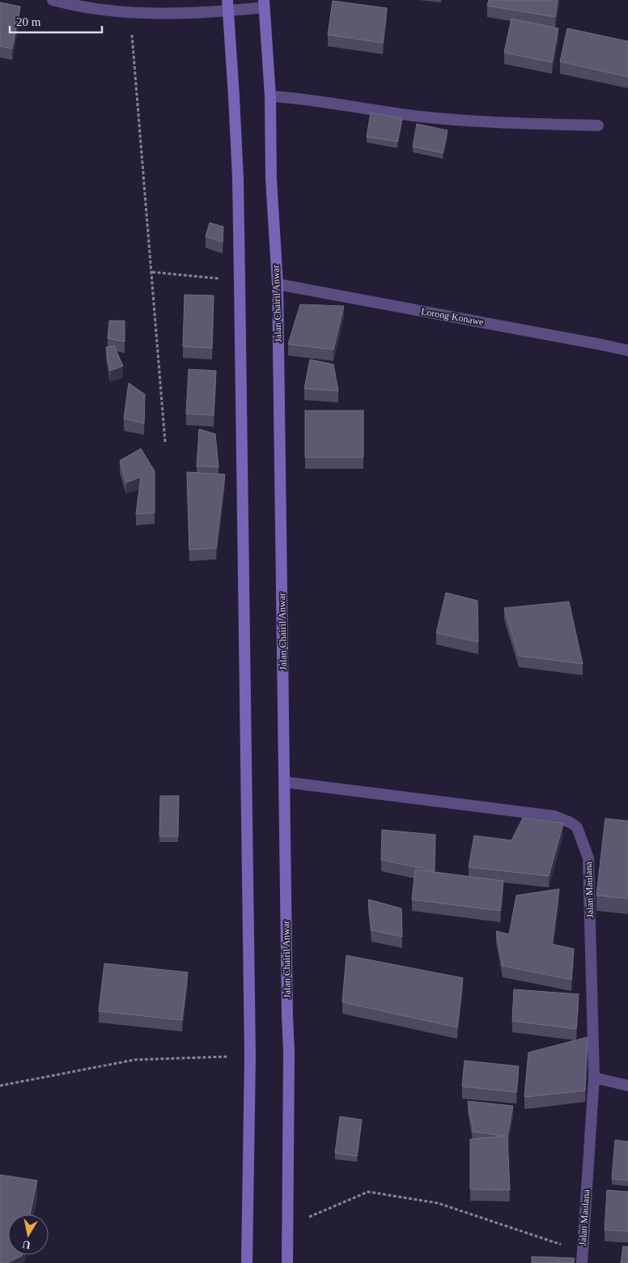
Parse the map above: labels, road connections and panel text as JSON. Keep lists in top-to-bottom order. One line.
{"streets":{"main road":["Jalan Chairil Anwar"],"street":["Lorong Konawe","Jalan Maulana"]},"crossings":[["Jalan Chairil Anwar","Lorong Konawe"],["Jalan Chairil Anwar","Jalan Maulana"]],"scale_bar":"20 m","north":"bottom"}
